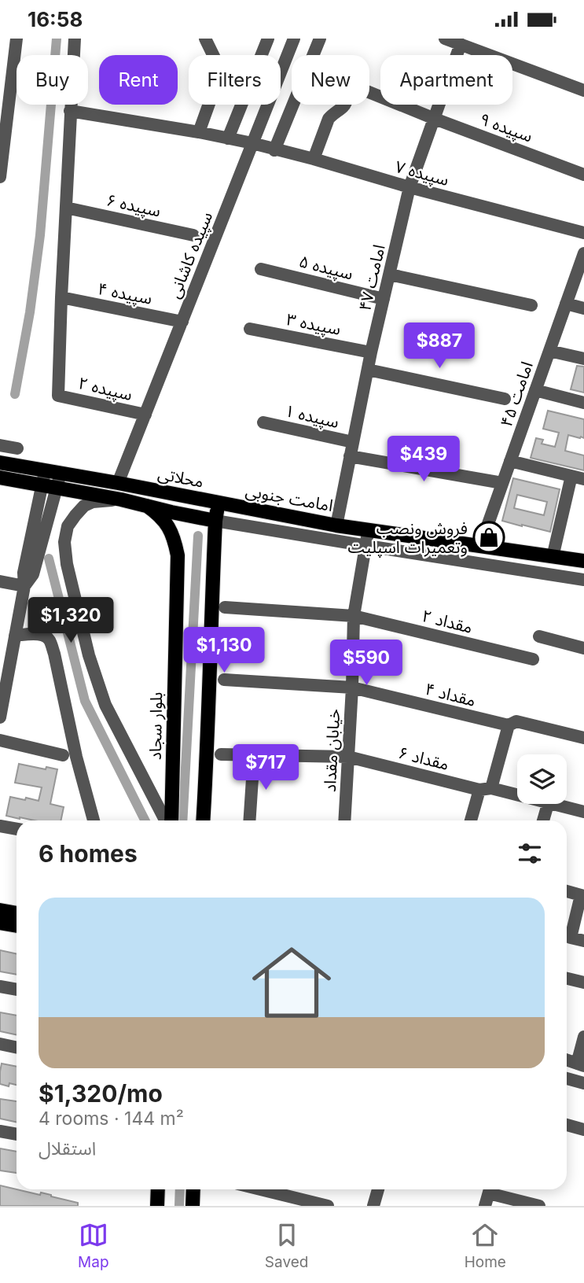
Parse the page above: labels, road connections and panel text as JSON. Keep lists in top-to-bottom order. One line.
{"streets":{"main road":["محلاتی","امامت جنوبی","بلوار سجاد"],"street":["سپیده ۹","سپیده ۷","سپیده ۶","سپیده کاشانی","سپیده ۵","امامت ۴۷","سپیده ۴","سپیده ۳","سپیده ۲","امامت ۴۵","سپیده ۱","مقداد ۲","مقداد ۴","خیابان مقداد","مقداد ۶"]},"crossings":[["سپیده ۹","سپیده ۷"],["سپیده ۹","امامت ۴۷"],["سپیده ۷","سپیده کاشانی"],["سپیده ۷","امامت ۴۷"],["سپیده کاشانی","سپیده ۴"],["سپیده کاشانی","سپیده ۲"],["سپیده کاشانی","محلاتی"],["سپیده ۵","امامت ۴۷"],["امامت ۴۷","سپیده ۳"],["امامت ۴۷","سپیده ۱"],["امامت ۴۷","امامت جنوبی"],["سپیده ۴","سپیده ۲"],["امامت ۴۵","امامت جنوبی"],["محلاتی","امامت جنوبی"],["محلاتی","بلوار سجاد"],["امامت جنوبی","خیابان مقداد"],["مقداد ۲","خیابان مقداد"],["مقداد ۴","خیابان مقداد"],["خیابان مقداد","مقداد ۶"]],"places":{"shop":["فروش ونصب وتعمیرات اسپلیت"]},"page":{"status":"16:58","chip":["Buy","Rent","Filters","New","Apartment"],"price":["$887","$439","$1,320","$1,130","$590","$717"],"heading":"6 homes","list":[{"name":"$1,320/mo","note":"4 rooms · 144 m² · استقلال"}],"tabs":["Map","Saved","Home"]}}
